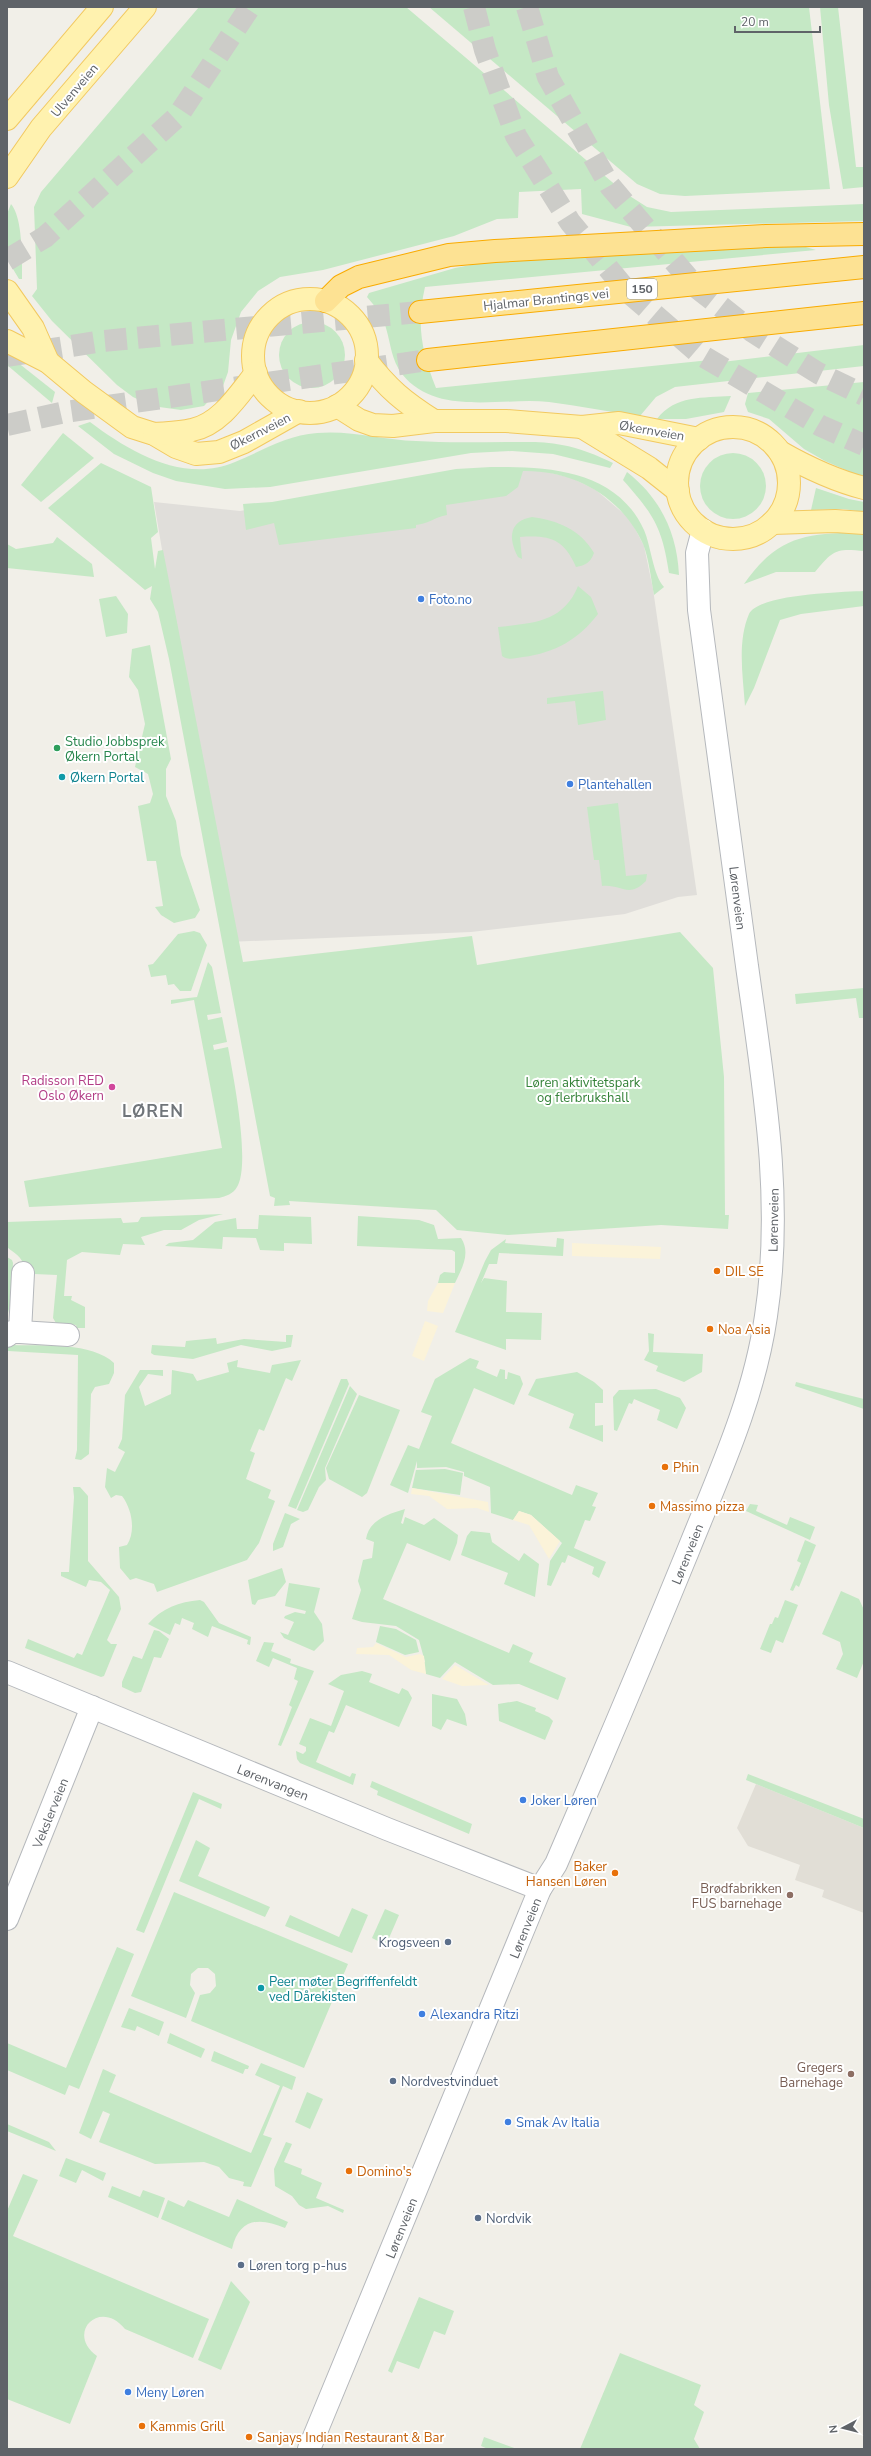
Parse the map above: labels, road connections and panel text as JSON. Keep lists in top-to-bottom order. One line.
{"streets":{"highway":["150","Hjalmar Brantings vei"],"main road":["Ulvenveien","Økernveien"],"street":["Lørenveien","Lørenvangen","Vekslerveien"]},"crossings":[["Økernveien","Lørenveien"],["Lørenveien","Lørenvangen"],["Lørenvangen","Vekslerveien"]],"districts":["LØREN"],"parks":["Løren aktivitetspark og flerbrukshall"],"places":["Foto.no","Studio Jobbsprek Økern Portal","Økern Portal","Plantehallen","Radisson RED Oslo Økern","DIL SE","Noa Asia","Phin","Massimo pizza","Joker Løren","Baker Hansen Løren","Brødfabrikken FUS barnehage","Krogsveen","Peer møter Begriffenfeldt ved Dårekisten","Alexandra Ritzi","Gregers Barnehage","Nordvestvinduet","Smak Av Italia","Domino's","Nordvik","Løren torg p-hus","Meny Løren","Kammis Grill","Sanjays Indian Restaurant & Bar"],"scale_bar":"20 m","north":"left"}
